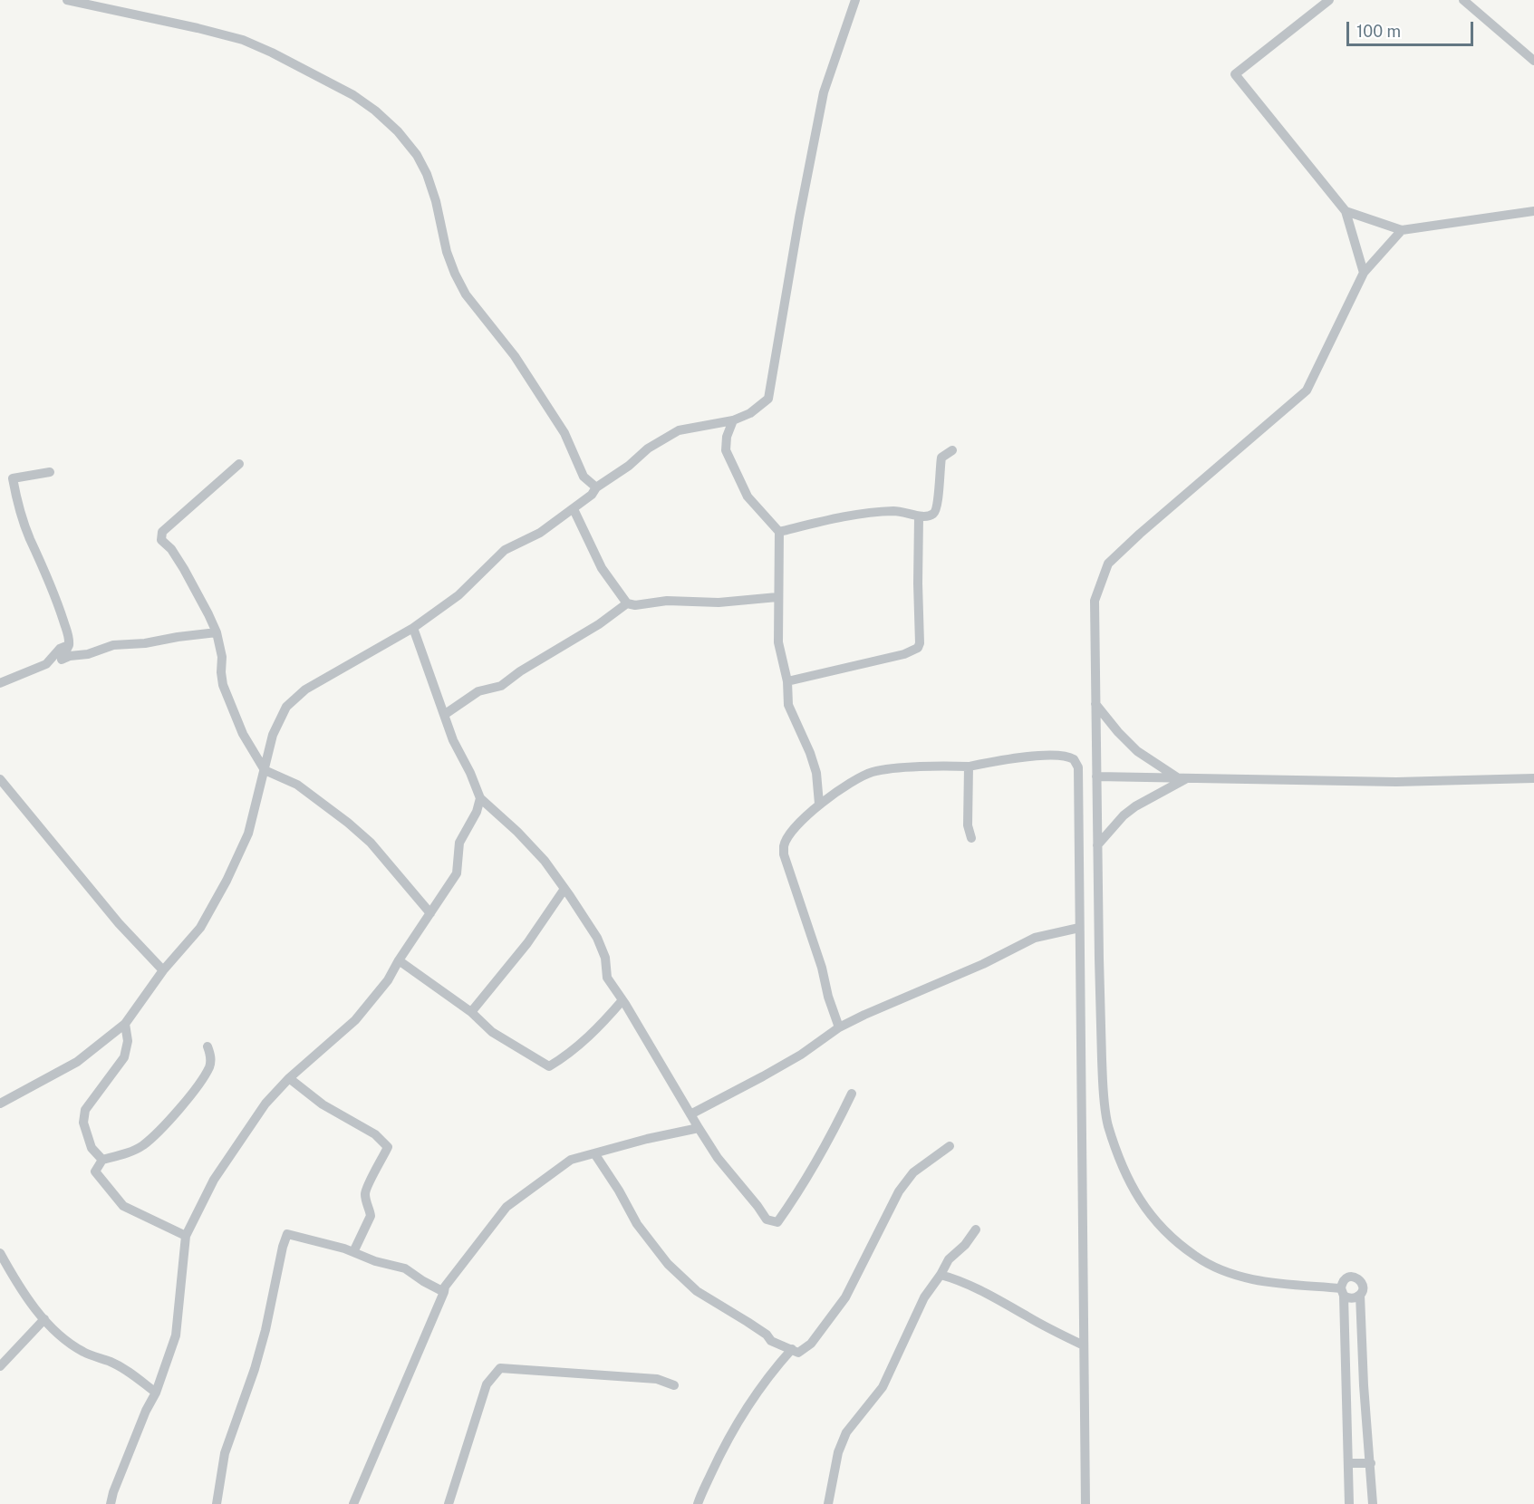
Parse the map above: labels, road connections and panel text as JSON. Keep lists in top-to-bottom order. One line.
{"scale_bar":"100 m"}
